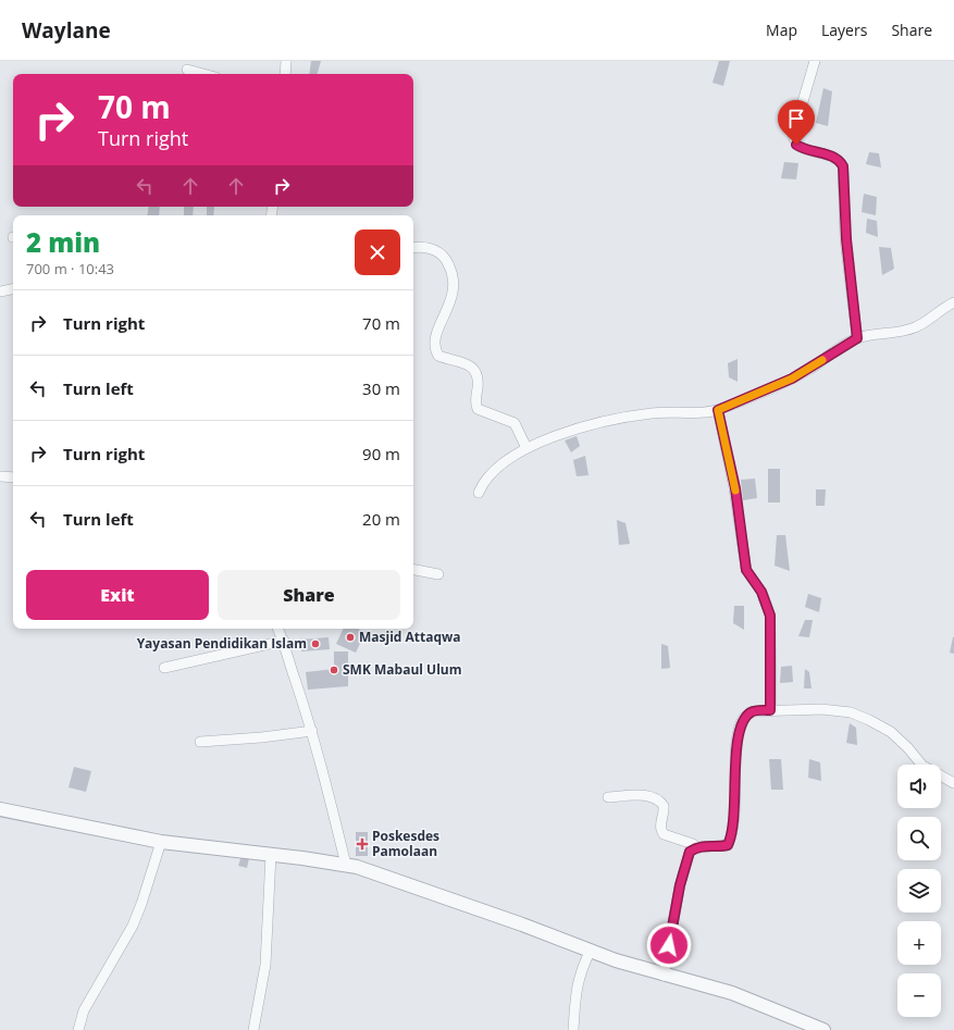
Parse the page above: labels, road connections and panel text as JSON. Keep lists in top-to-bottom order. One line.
{"places":{"other":["Masjid Attaqwa","Yayasan Pendidikan Islam","SMK Mabaul Ulum"],"health":["Poskesdes Pamolaan"]},"page":{"header":"Waylane","nav":["Map","Layers","Share"],"turn":["70 m","Turn right"],"heading":["2 min","700 m · 10:43"],"list":[{"name":"Turn right","value":"70 m"},{"name":"Turn left","value":"30 m"},{"name":"Turn right","value":"90 m"},{"name":"Turn left","value":"20 m"}],"buttons":["Exit","Share"],"map_buttons":["+","−"]}}
